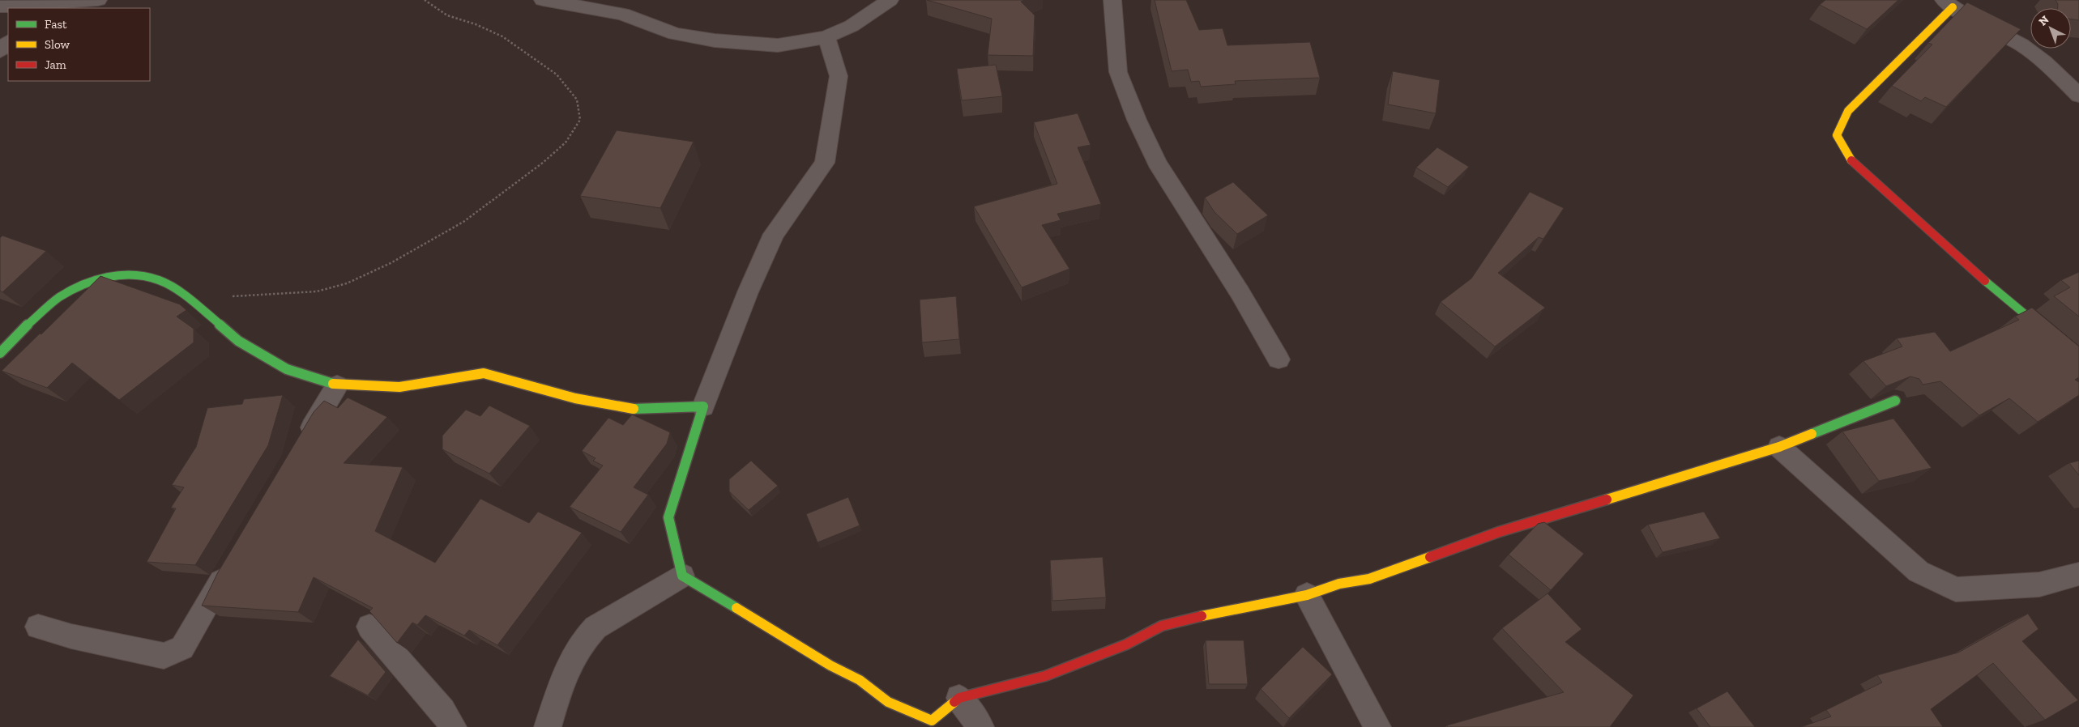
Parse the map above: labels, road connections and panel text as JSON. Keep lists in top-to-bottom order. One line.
{"legend":["Fast","Slow","Jam"],"north":"top left"}
